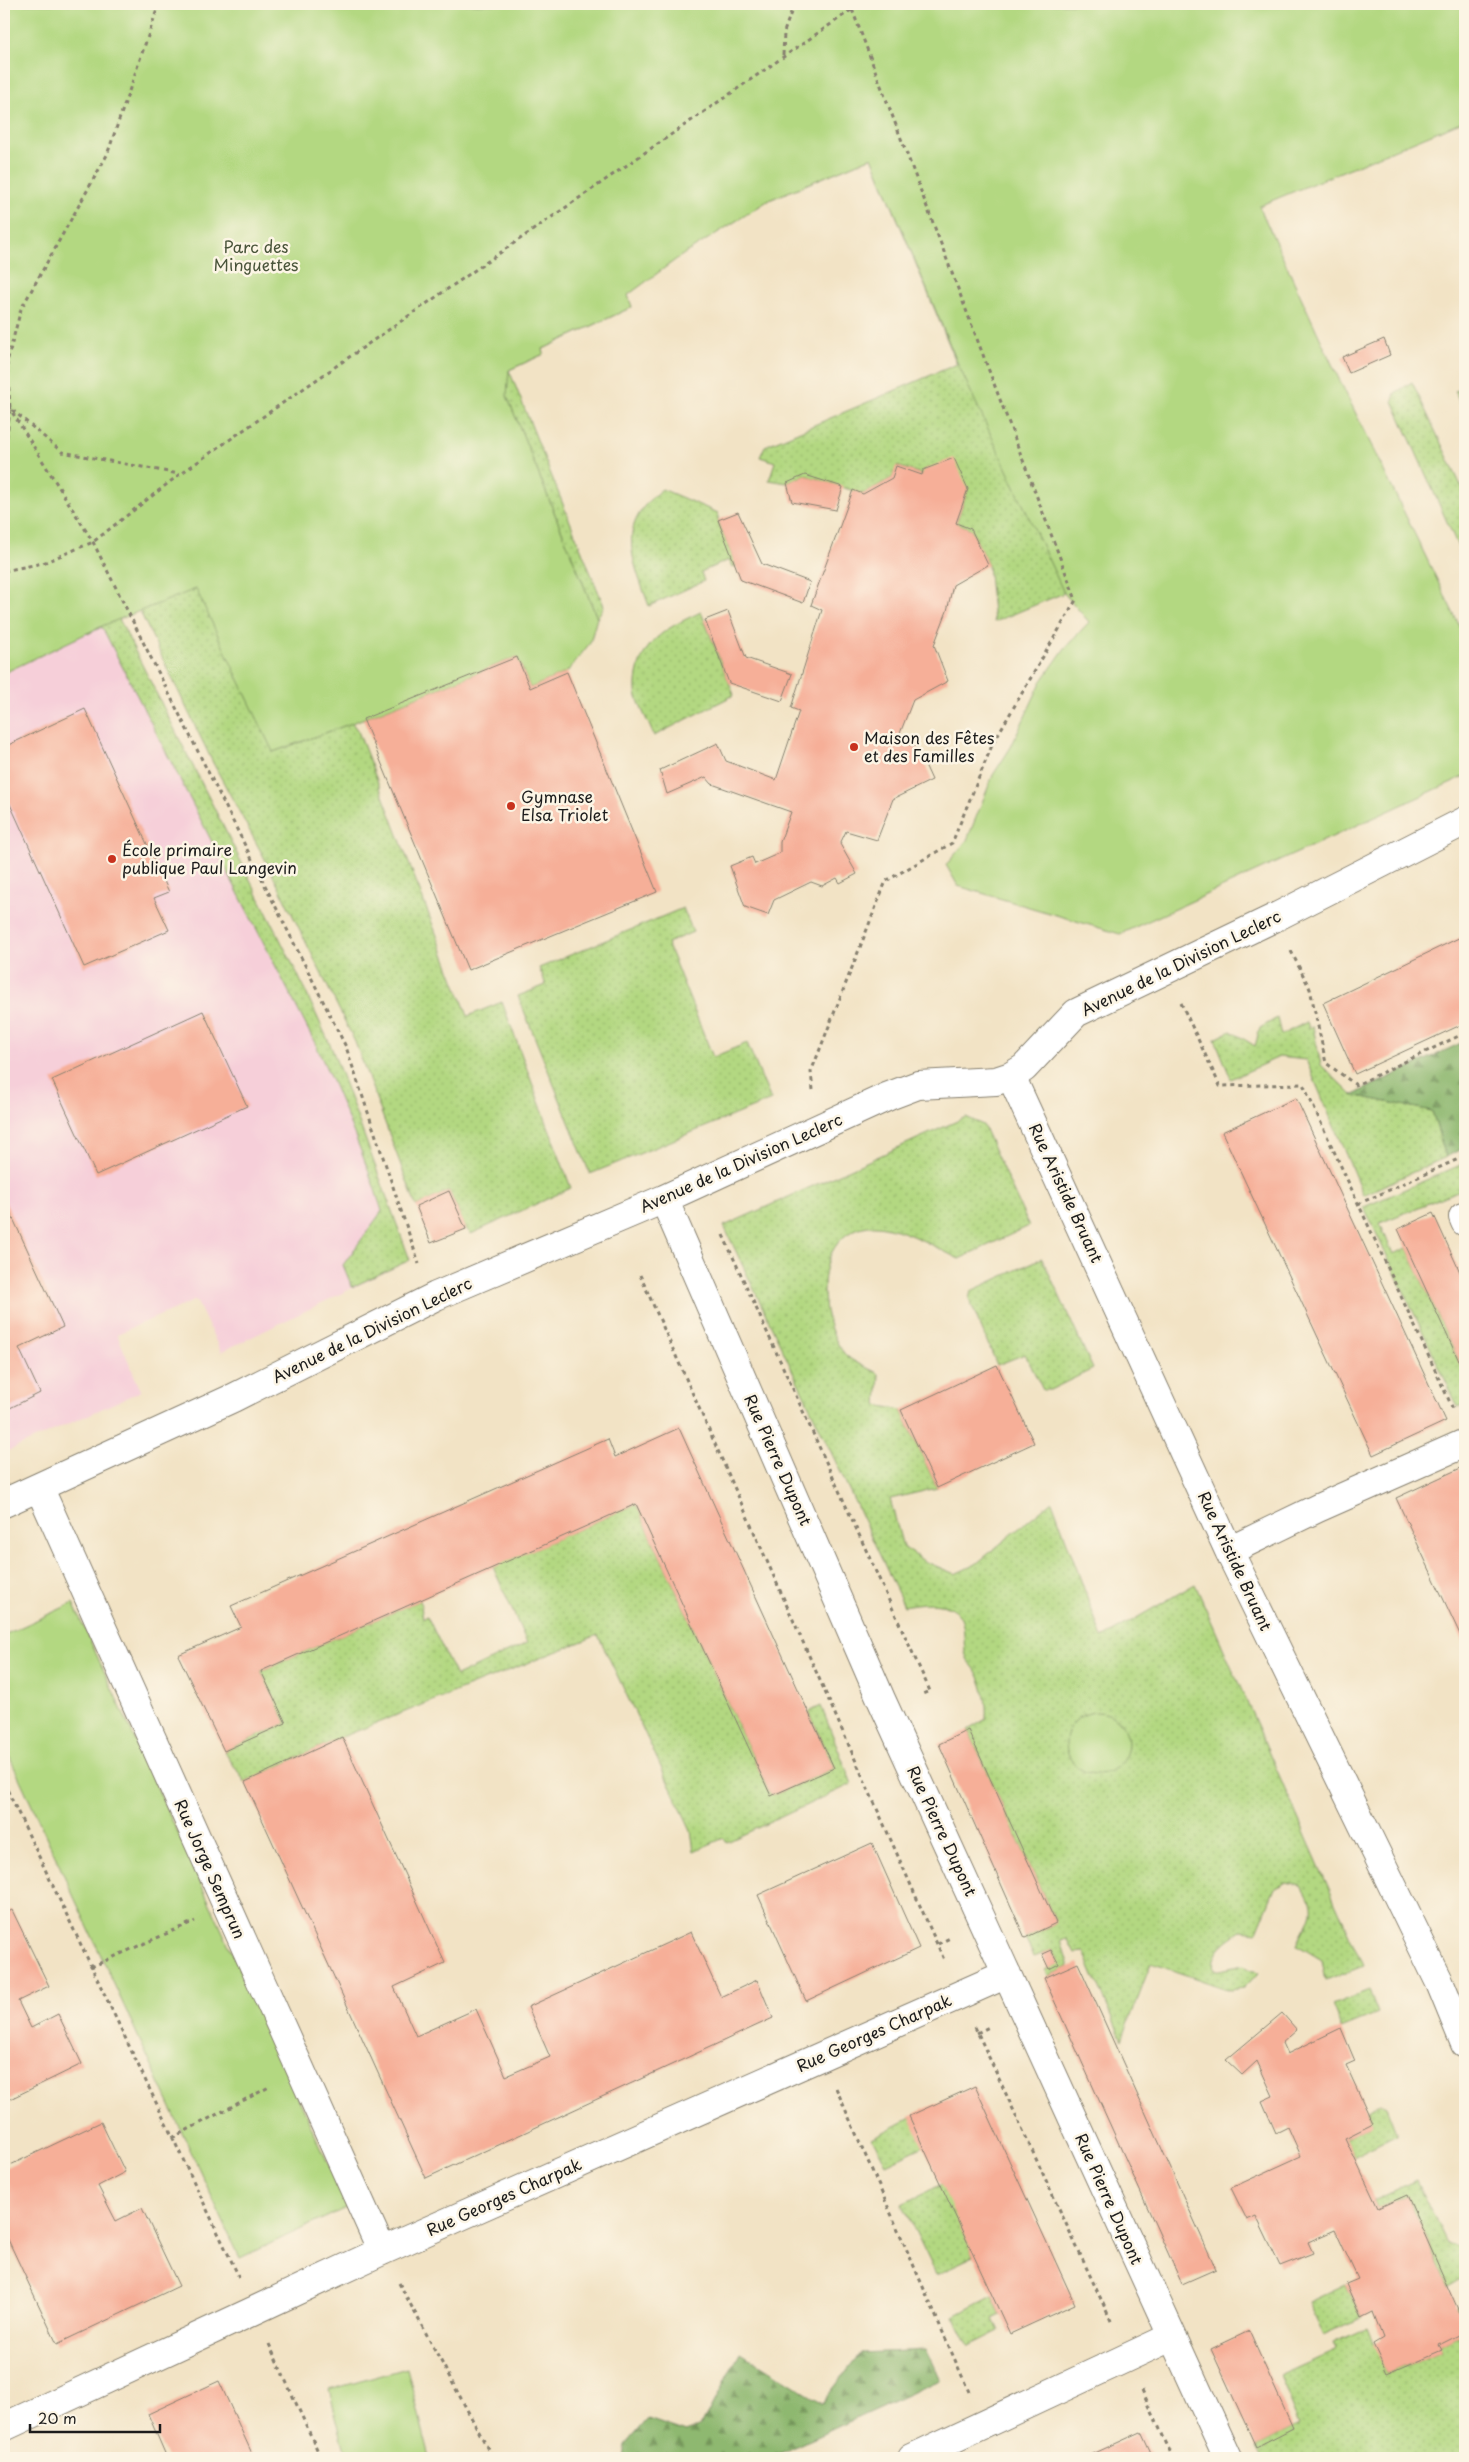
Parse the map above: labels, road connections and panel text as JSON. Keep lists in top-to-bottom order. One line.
{"streets":{"street":["Avenue de la Division Leclerc","Rue Aristide Bruant","Rue Pierre Dupont","Rue Jorge Semprun","Rue Georges Charpak"]},"crossings":[["Avenue de la Division Leclerc","Rue Aristide Bruant"],["Avenue de la Division Leclerc","Rue Pierre Dupont"],["Avenue de la Division Leclerc","Rue Jorge Semprun"],["Rue Pierre Dupont","Rue Georges Charpak"],["Rue Jorge Semprun","Rue Georges Charpak"]],"parks":["Parc des Minguettes"],"places":["Maison des Fêtes et des Familles","Gymnase Elsa Triolet","École primaire publique Paul Langevin"],"scale_bar":"20 m"}
